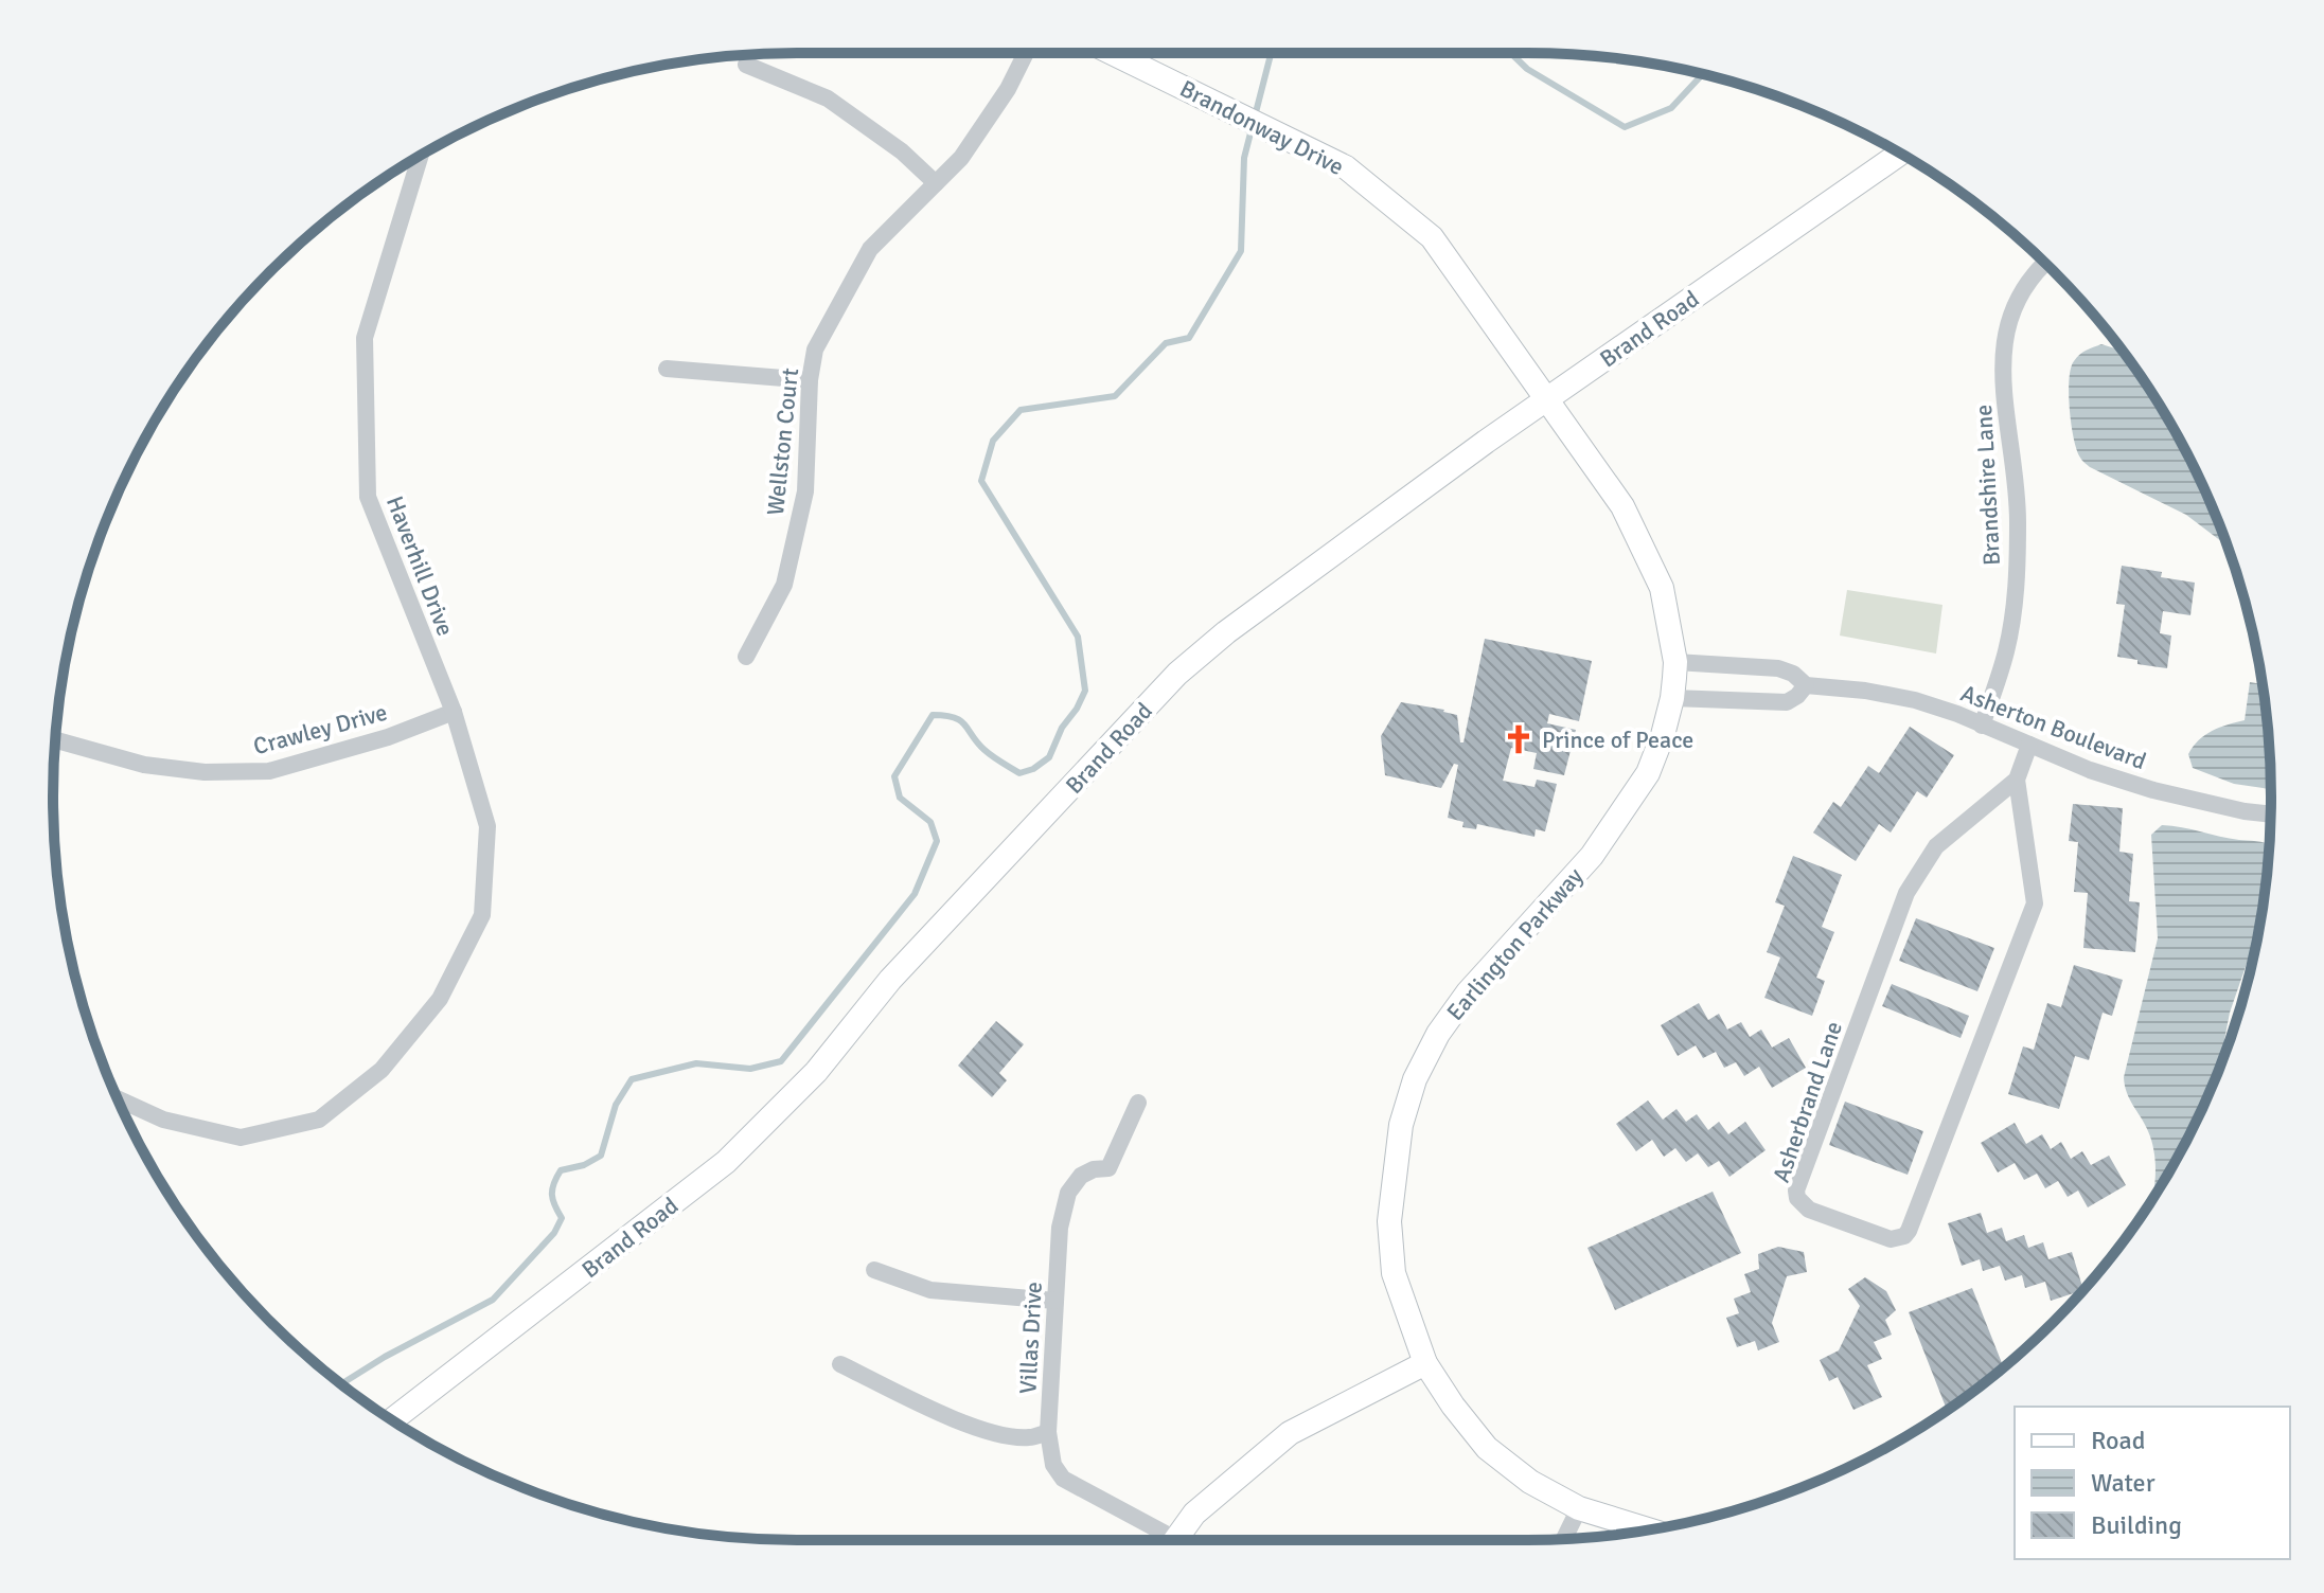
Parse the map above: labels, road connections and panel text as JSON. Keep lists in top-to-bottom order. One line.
{"streets":{"street":["Brandonway Drive","Brand Road","Wellston Court","Brandshire Lane","Haverhill Drive","Asherton Boulevard","Crawley Drive","Earlington Parkway","Asherbrand Lane","Villas Drive"]},"crossings":[["Brandonway Drive","Brand Road"],["Brandonway Drive","Earlington Parkway"],["Brand Road","Earlington Parkway"],["Brandshire Lane","Asherton Boulevard"],["Haverhill Drive","Crawley Drive"],["Asherton Boulevard","Earlington Parkway"],["Asherton Boulevard","Asherbrand Lane"]],"places":{"church":["Prince of Peace"]},"legend":["Road","Water","Building"]}
